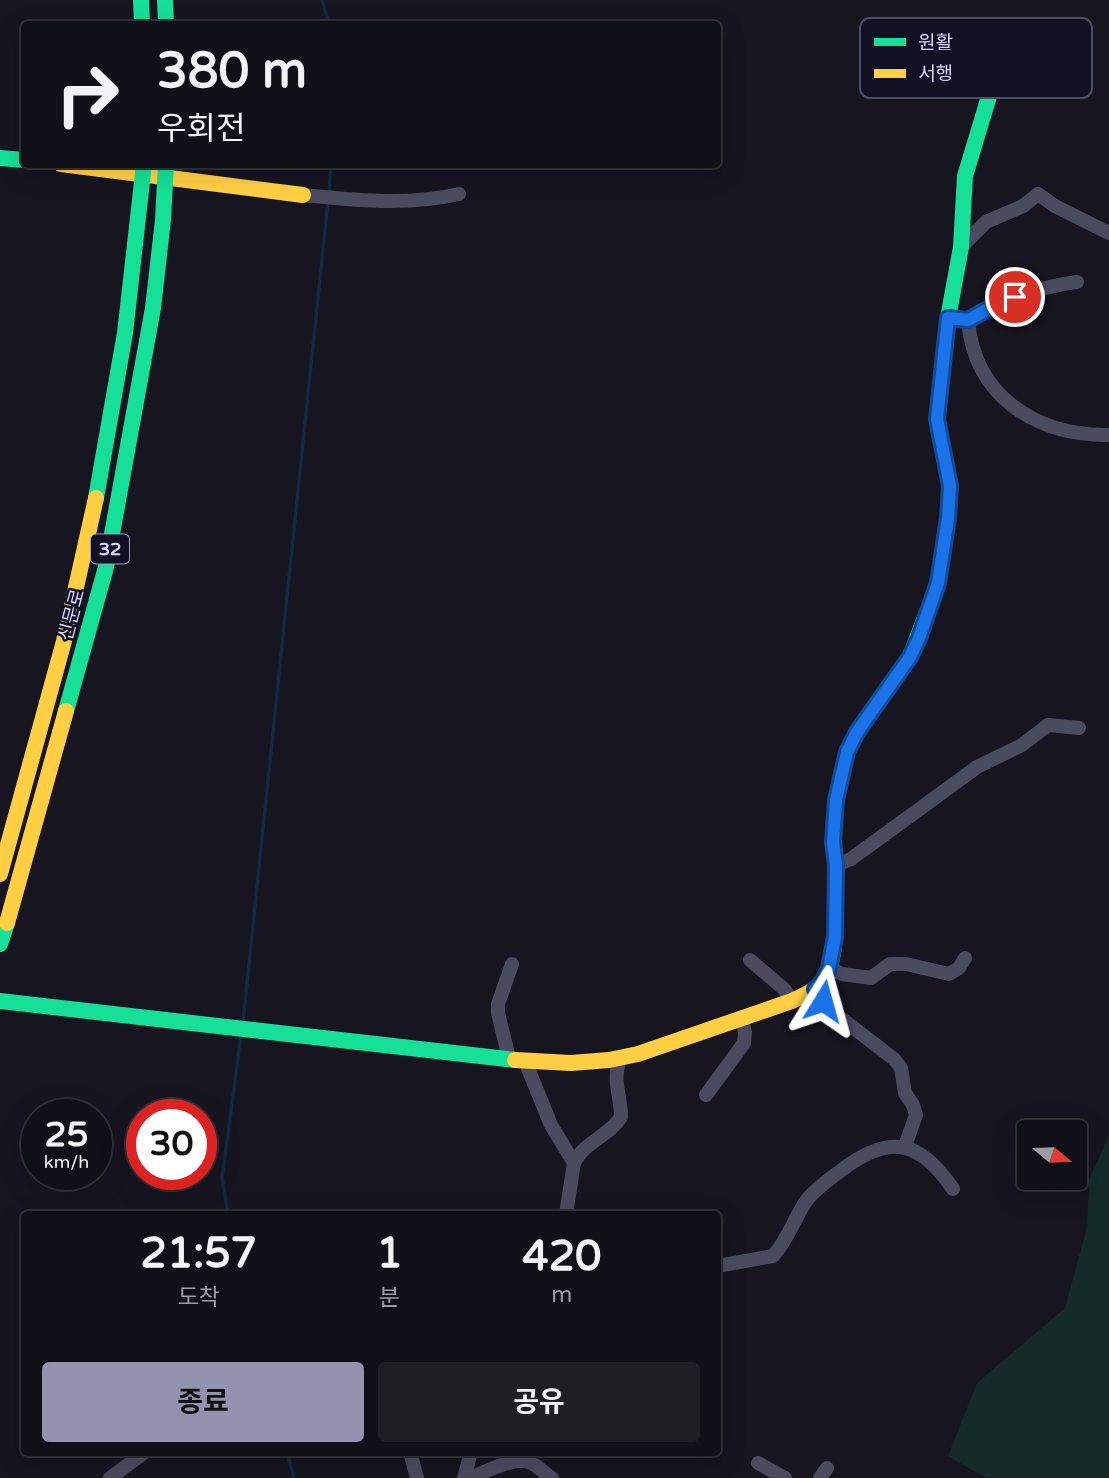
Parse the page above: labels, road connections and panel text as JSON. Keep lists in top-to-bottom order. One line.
{"streets":{"street":["32","신문로"]},"legend":["원활","서행"],"north":"right","page":{"turn":["380 m","우회전"],"speed":"25 km/h","limit":"30","eta":["21:57","도착","1","분","420","m"],"buttons":["종료","공유"]}}
